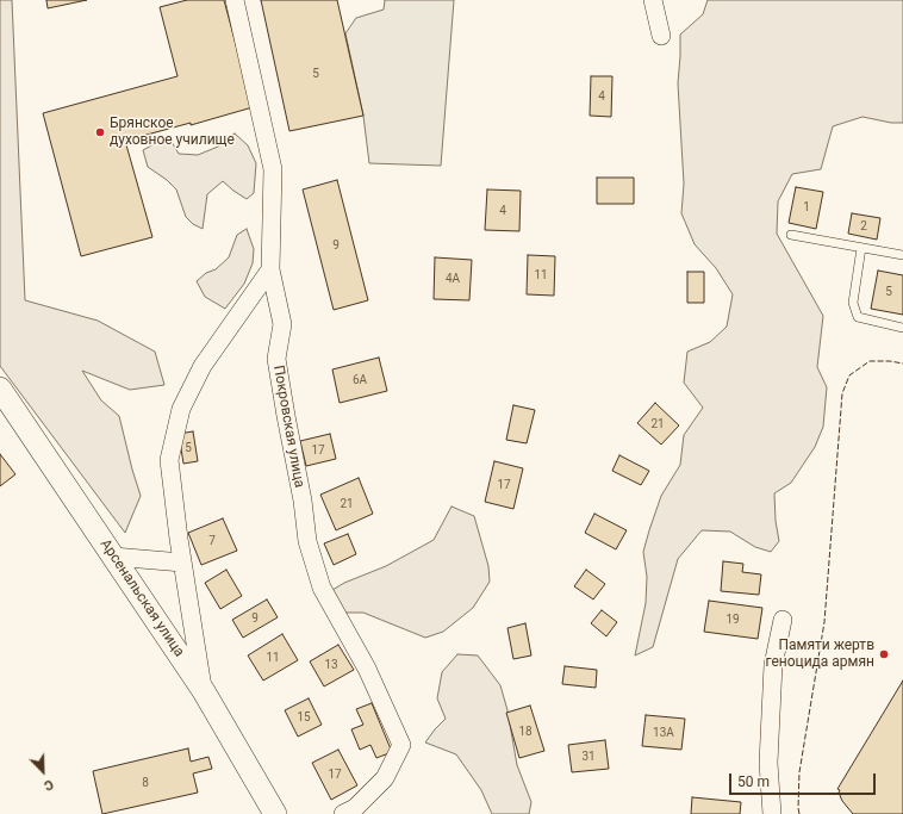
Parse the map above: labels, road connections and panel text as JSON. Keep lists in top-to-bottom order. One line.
{"streets":{"street":["Покровская улица","Арсенальская улица"]},"places":["Брянское духовное училище","Памяти жертв геноцида армян"],"house_numbers":["5","4","1","4","2","9","11","4А","5","6А","21","5","17","17","21","7","9","19","11","13","15","18","13А","31","17","8"],"scale_bar":"50 m","north":"bottom right"}
